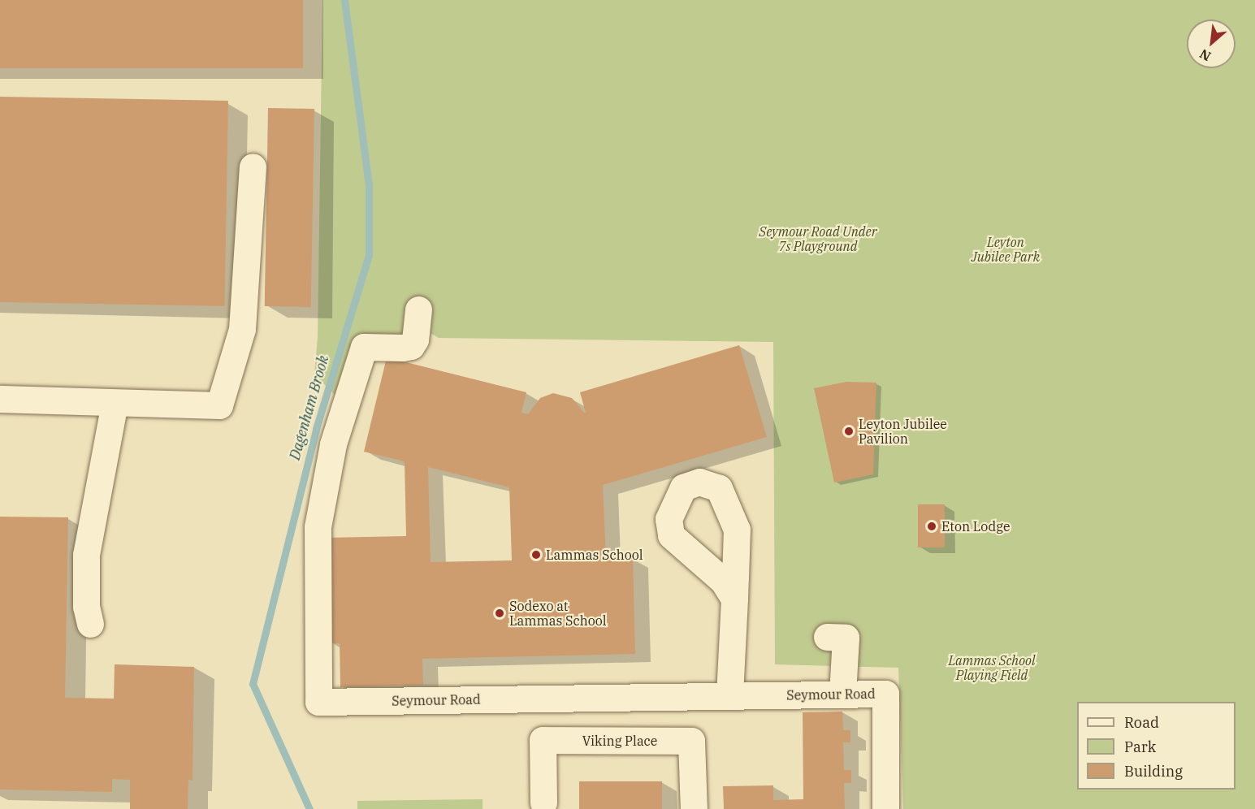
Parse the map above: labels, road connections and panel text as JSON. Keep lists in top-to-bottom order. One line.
{"streets":{"street":["Seymour Road","Viking Place"]},"water":["Dagenham Brook"],"parks":["Seymour Road Under 7s Playground","Leyton Jubilee Park","Lammas School Playing Field"],"places":["Leyton Jubilee Pavilion","Eton Lodge","Lammas School","Sodexo at Lammas School"],"legend":["Road","Park","Building"],"north":"bottom left"}
